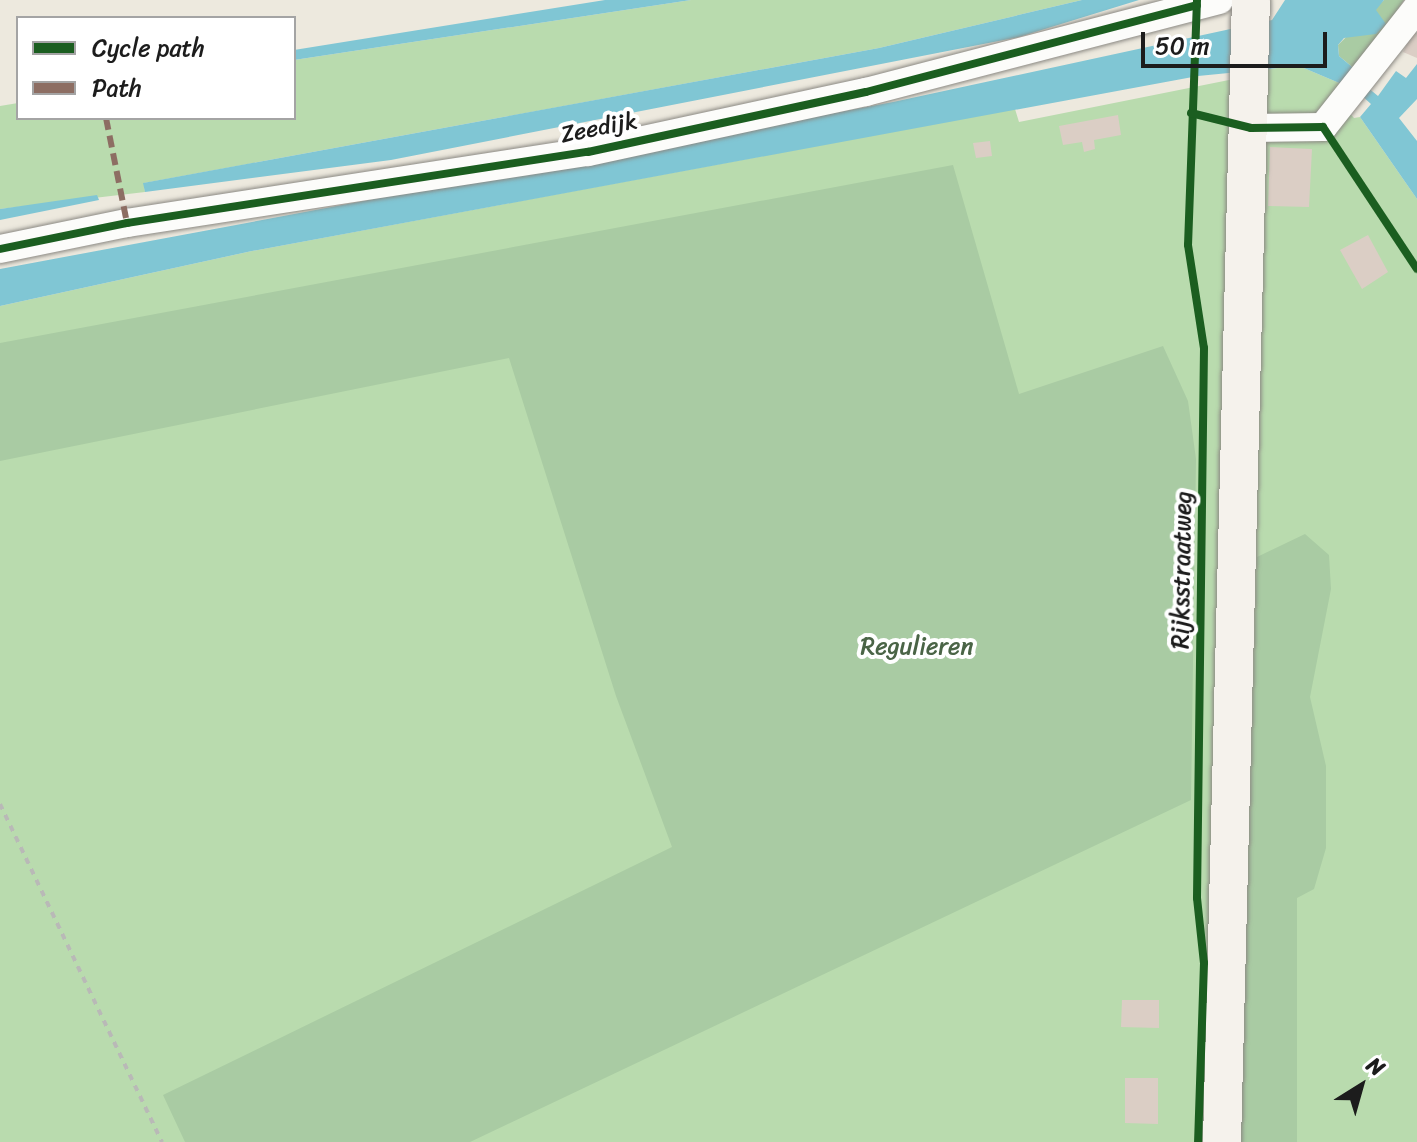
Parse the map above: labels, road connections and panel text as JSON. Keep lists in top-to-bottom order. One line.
{"streets":{"street":["Zeedijk"],"cycle path":["Rijksstraatweg"]},"parks":["Regulieren"],"legend":["Cycle path","Path"],"scale_bar":"50 m","north":"top right"}
